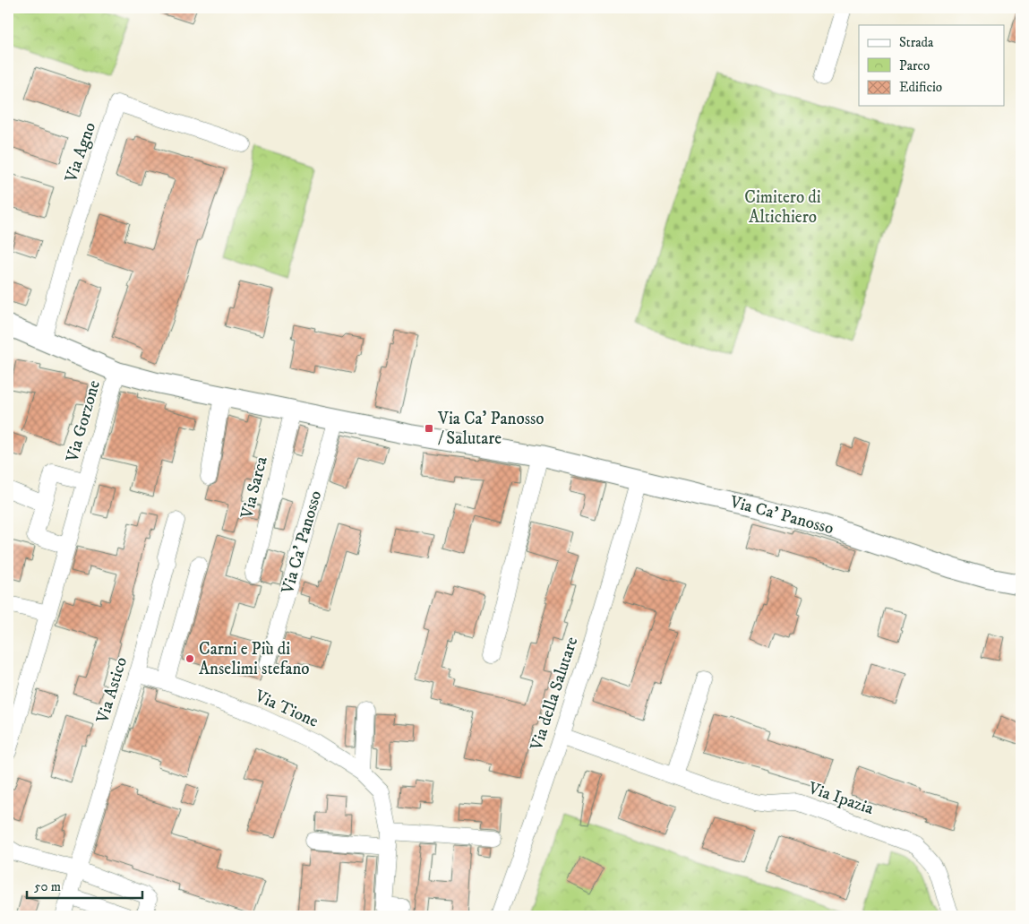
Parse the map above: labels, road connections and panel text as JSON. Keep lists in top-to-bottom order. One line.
{"streets":{"street":["Via Agno","Via Gorzone","Via Sarca","Via Ca' Panosso","Via Astico","Via della Salutare","Via Tione","Via Ipazia"]},"crossings":[["Via Agno","Via Ca' Panosso"],["Via Gorzone","Via Ca' Panosso"],["Via Sarca","Via Ca' Panosso"],["Via Ca' Panosso","Via della Salutare"],["Via Astico","Via Tione"],["Via della Salutare","Via Ipazia"]],"parks":["Cimitero di Altichiero"],"places":{"transit":["Via Ca' Panosso / Salutare"],"other":["Carni e Più di Anselimi stefano"]},"legend":["Strada","Parco","Edificio"],"scale_bar":"50 m"}
